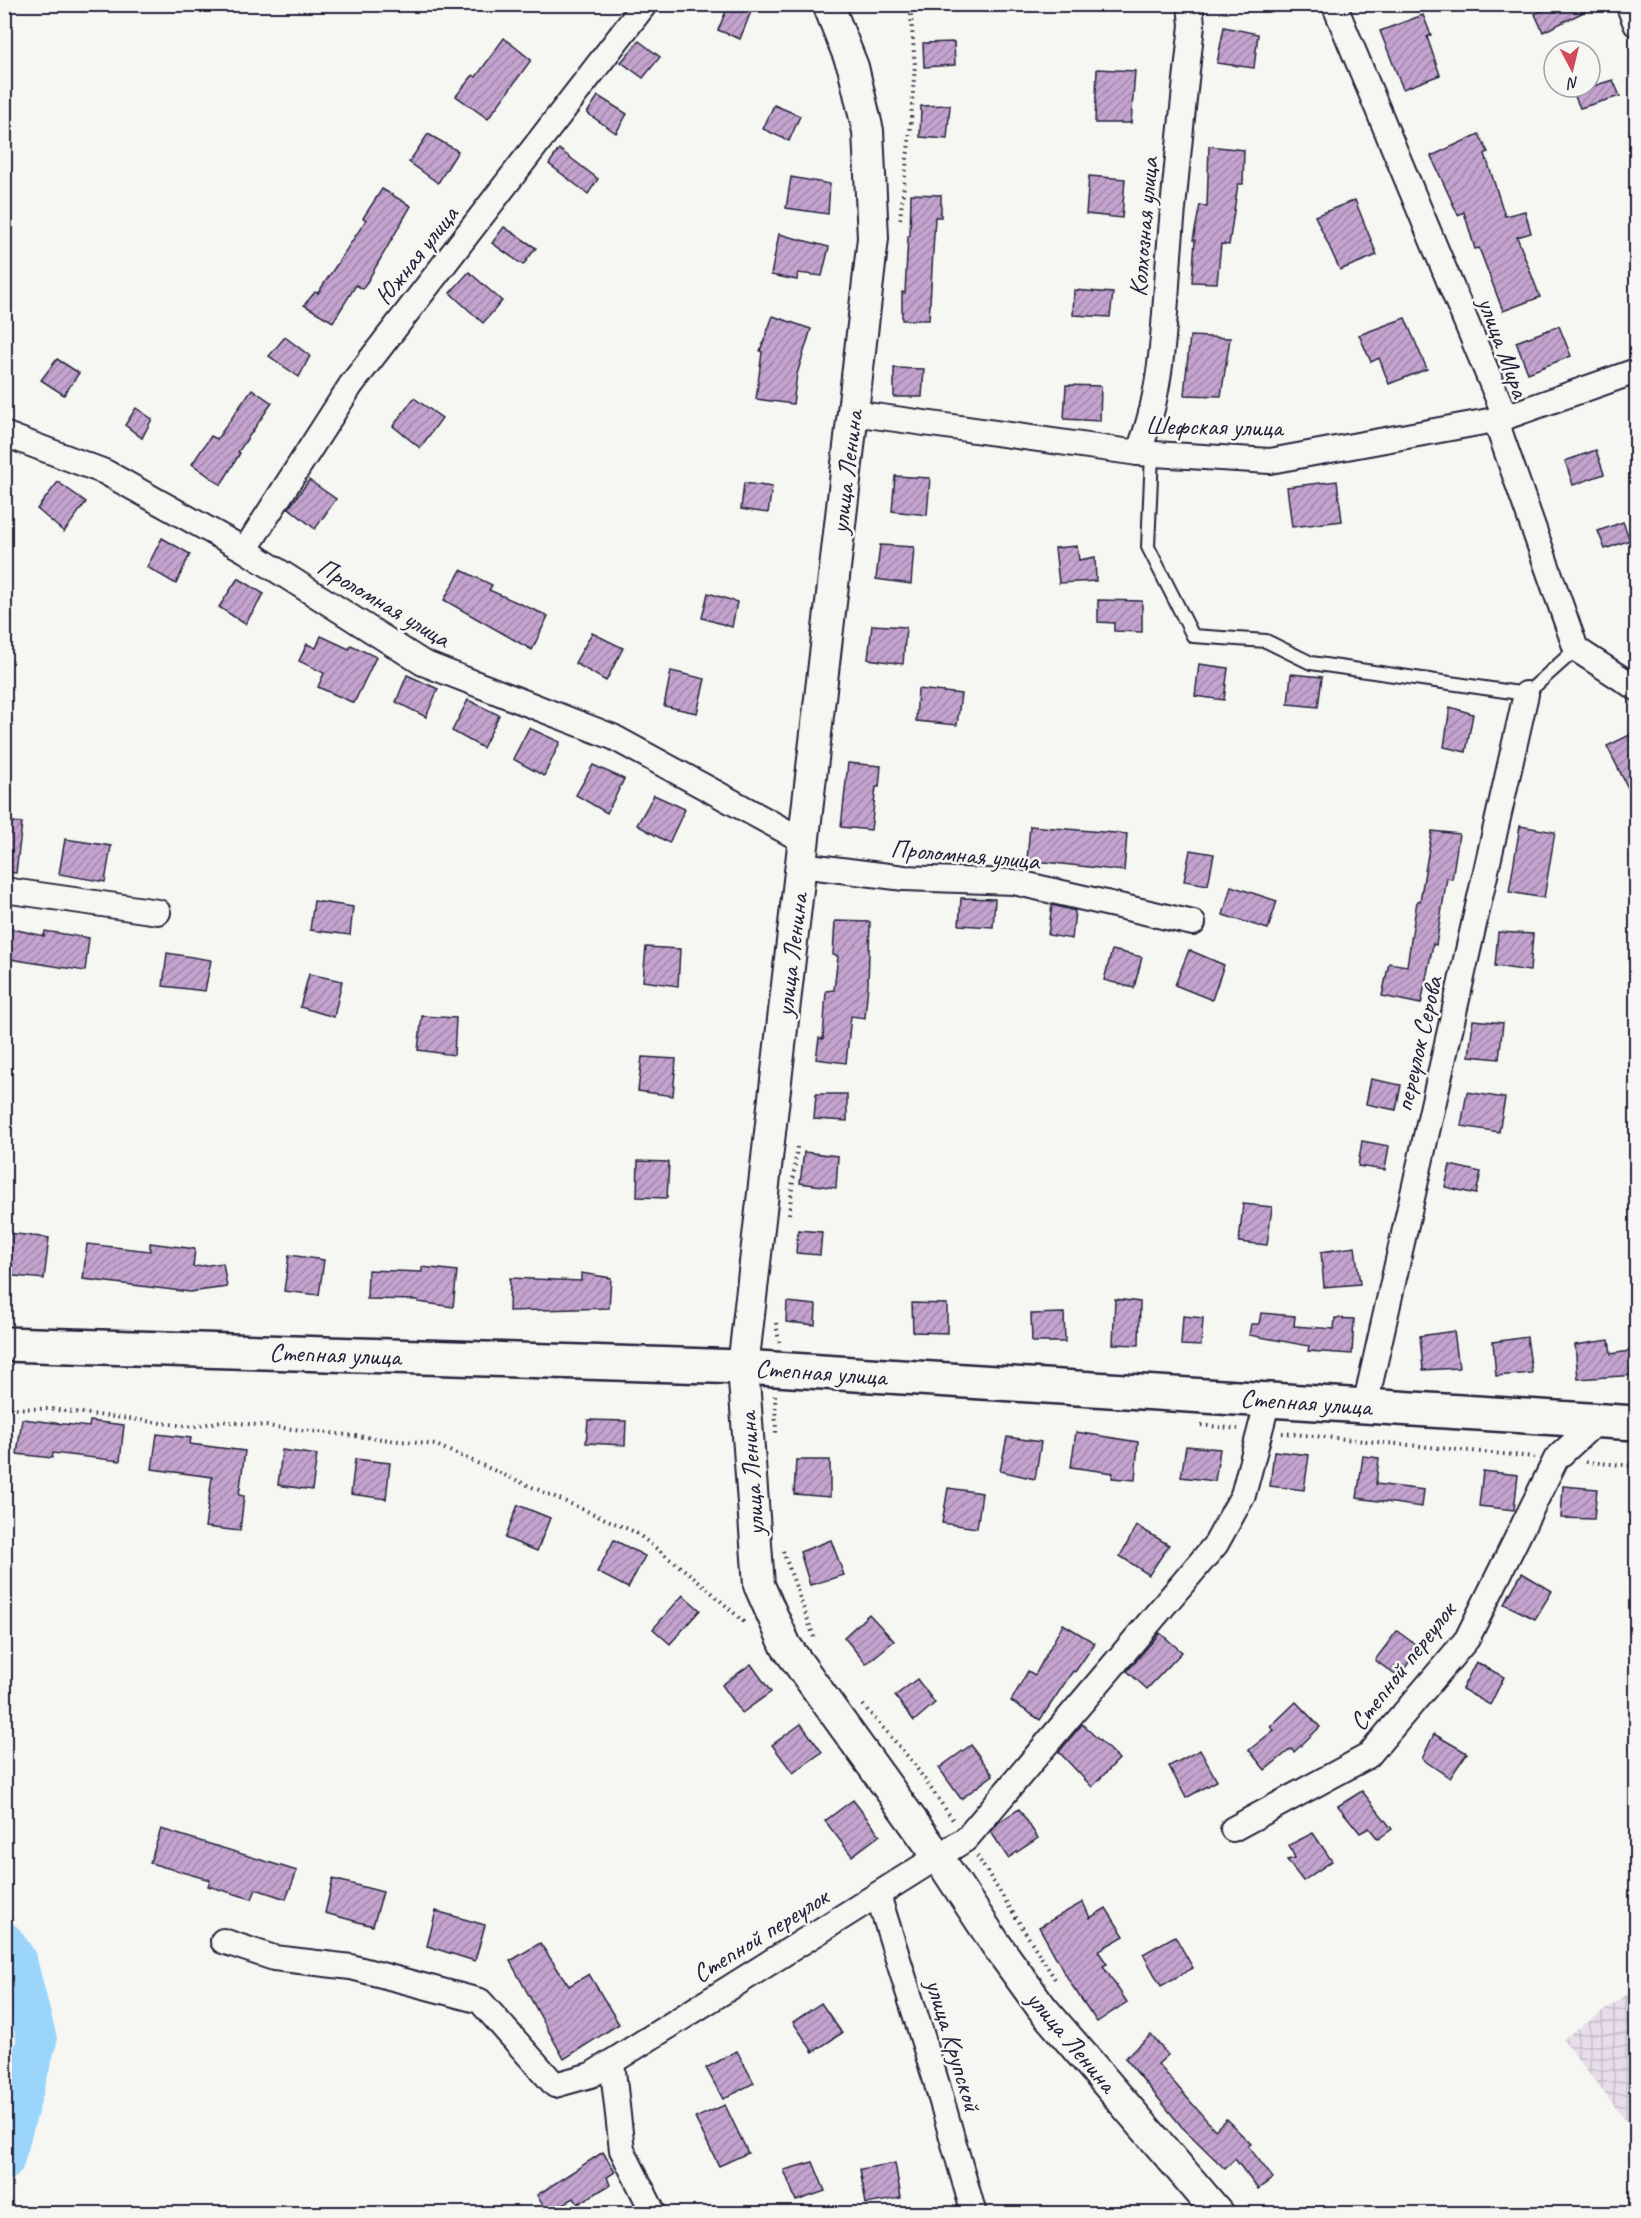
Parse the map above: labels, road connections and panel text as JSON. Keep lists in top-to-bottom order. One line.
{"streets":{"main road":["Степная улица"],"street":["Колхозная улица","Южная улица","улица Мира","Шефская улица","улица Ленина","Проломная улица","переулок Серова","Степной переулок","улица Крупской"]},"crossings":[["Колхозная улица","Шефская улица"],["Южная улица","Проломная улица"],["улица Мира","Шефская улица"],["Шефская улица","улица Ленина"],["улица Ленина","Проломная улица"],["улица Ленина","Степная улица"],["улица Ленина","Степной переулок"],["переулок Серова","Степная улица"],["Степная улица","Степной переулок"],["Степной переулок","улица Крупской"]],"north":"bottom"}
